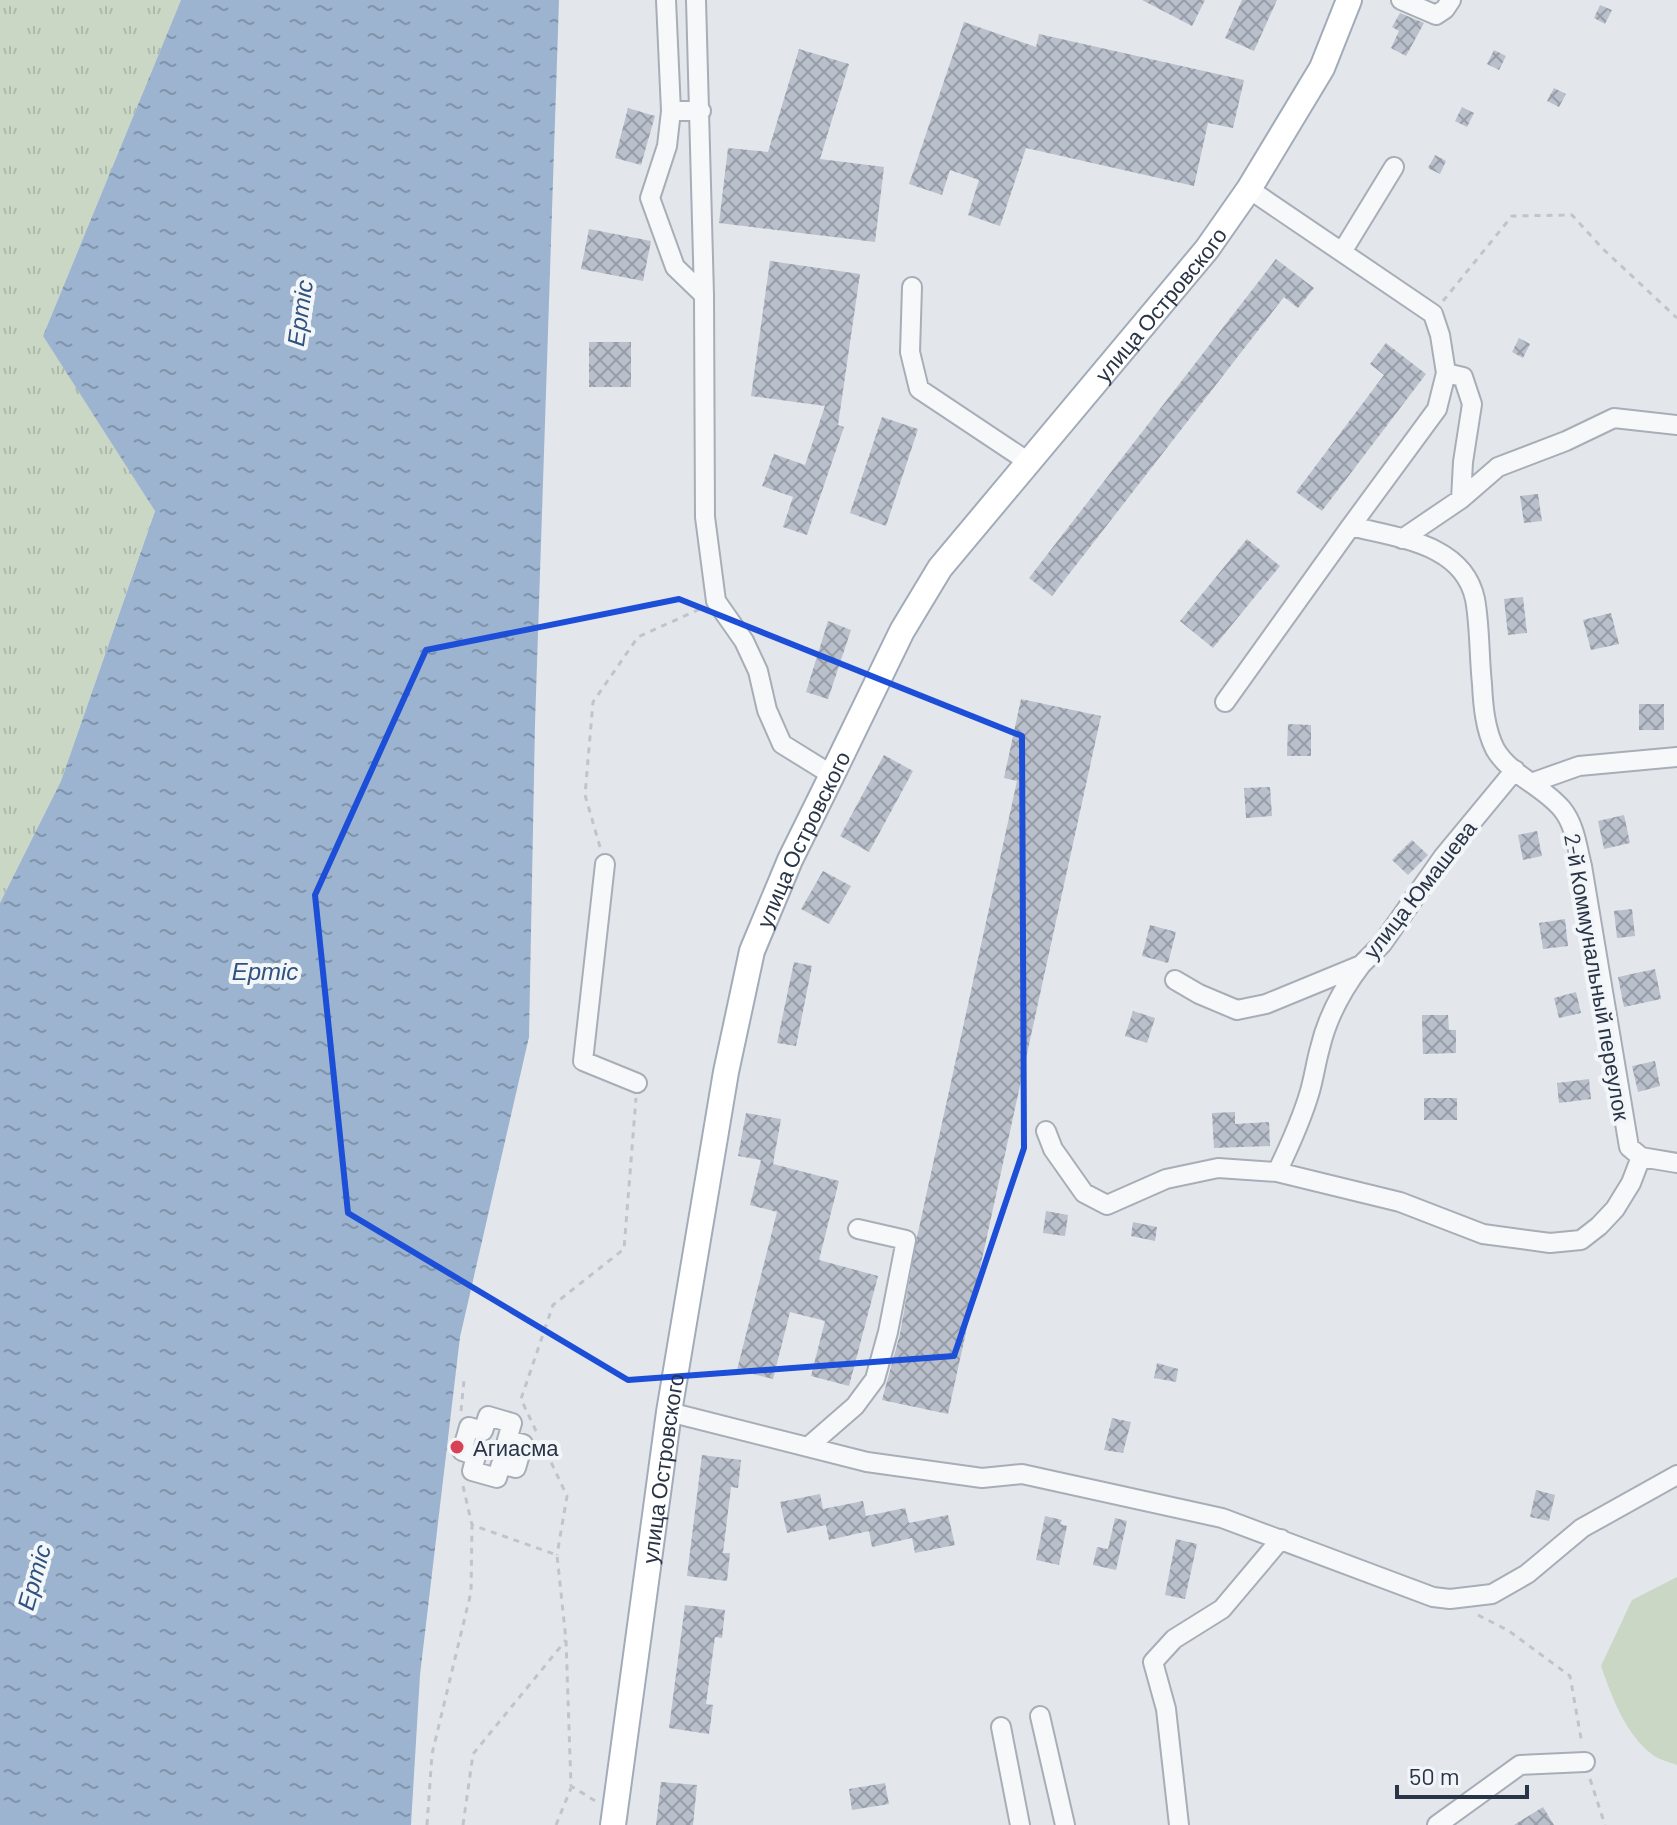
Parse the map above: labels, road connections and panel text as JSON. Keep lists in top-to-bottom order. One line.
{"streets":{"main road":["улица Островского"],"street":["улица Юмашева","2-й Коммунальный переулок"]},"crossings":[["улица Юмашева","2-й Коммунальный переулок"]],"water":["Ертіс"],"places":["Агиасма"],"scale_bar":"50 m"}
